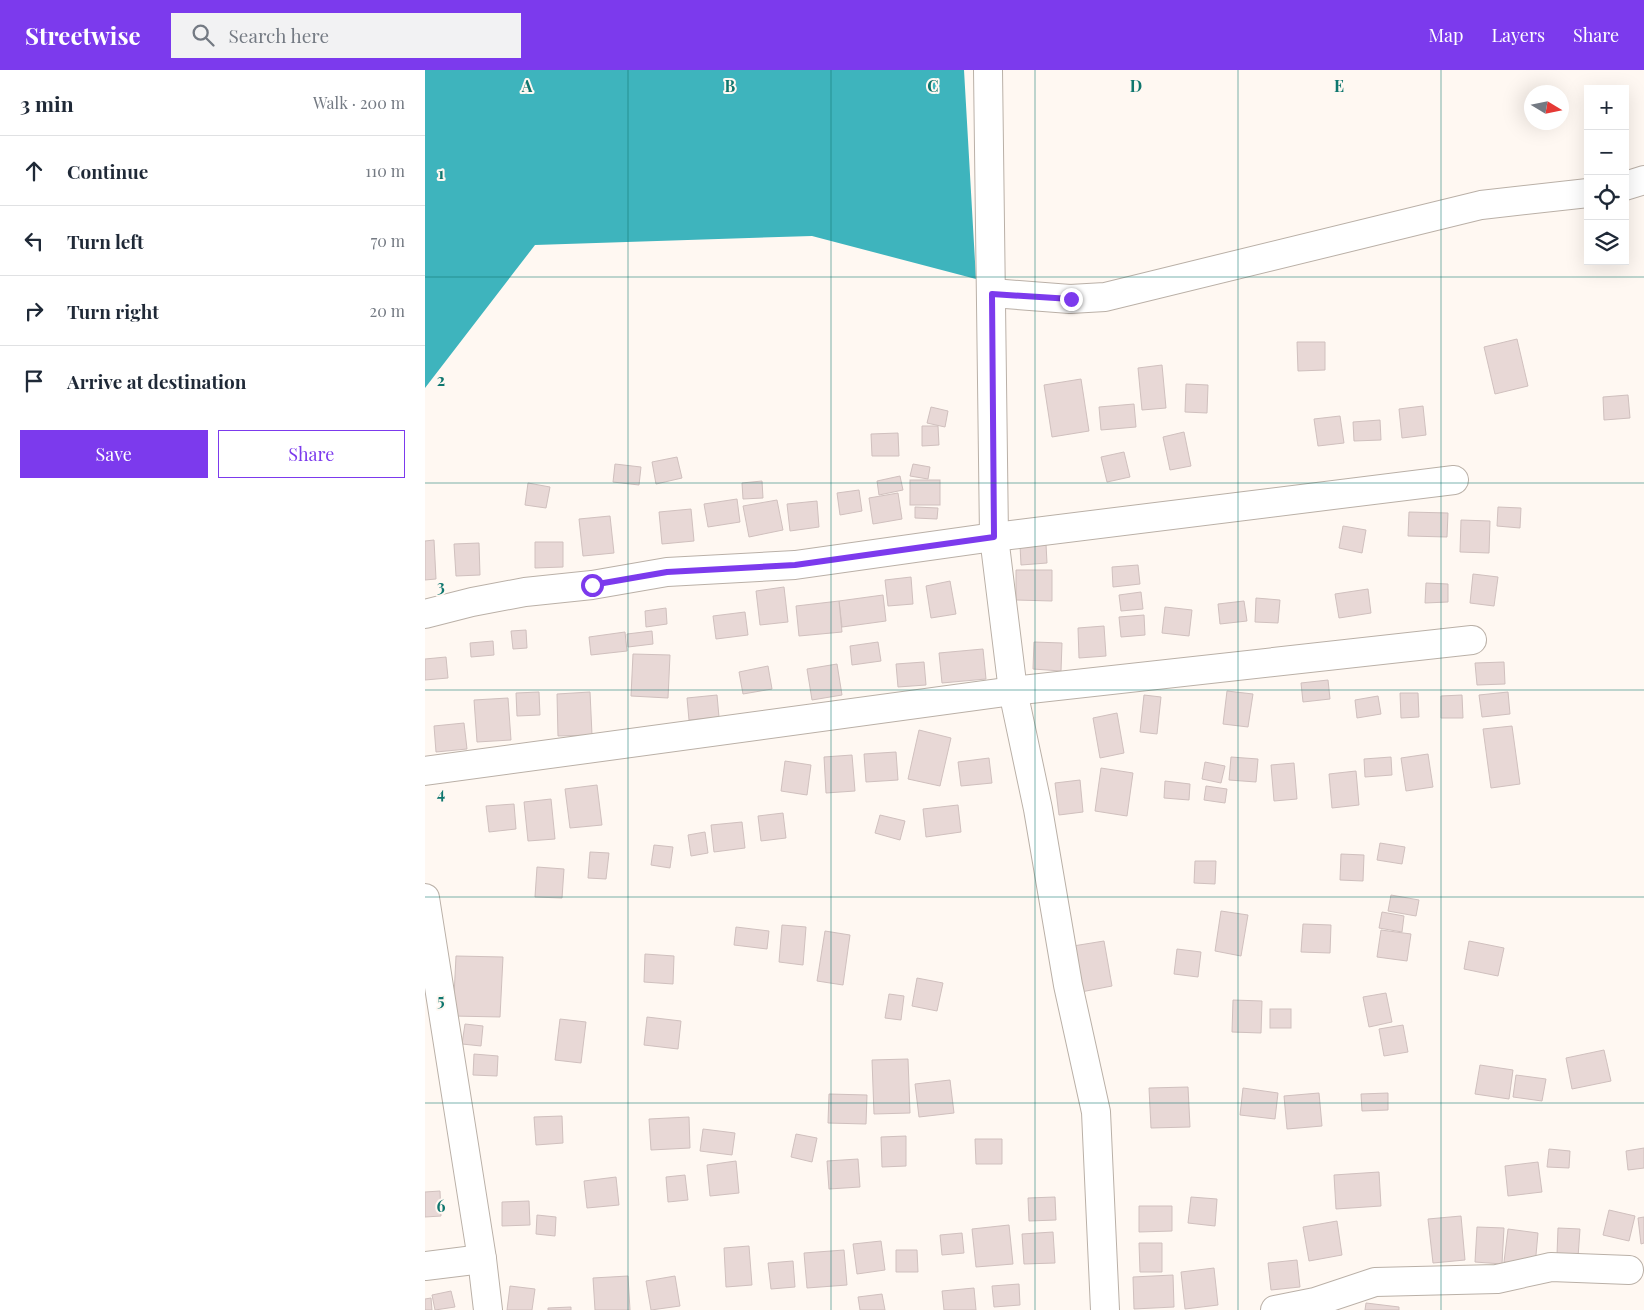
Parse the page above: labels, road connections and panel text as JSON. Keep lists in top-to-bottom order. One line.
{"north":"right","page":{"header":"Streetwise","search":"Search here","nav":["Map","Layers","Share"],"heading":["3 min","Walk · 200 m"],"map_buttons":["+","−"],"list":[["Continue","110 m"],["Turn left","70 m"],["Turn right","20 m"],"Arrive at destination"],"buttons":["Save","Share"]},"grid":{"columns":["A","B","C","D","E"],"rows":["1","2","3","4","5","6"]}}
